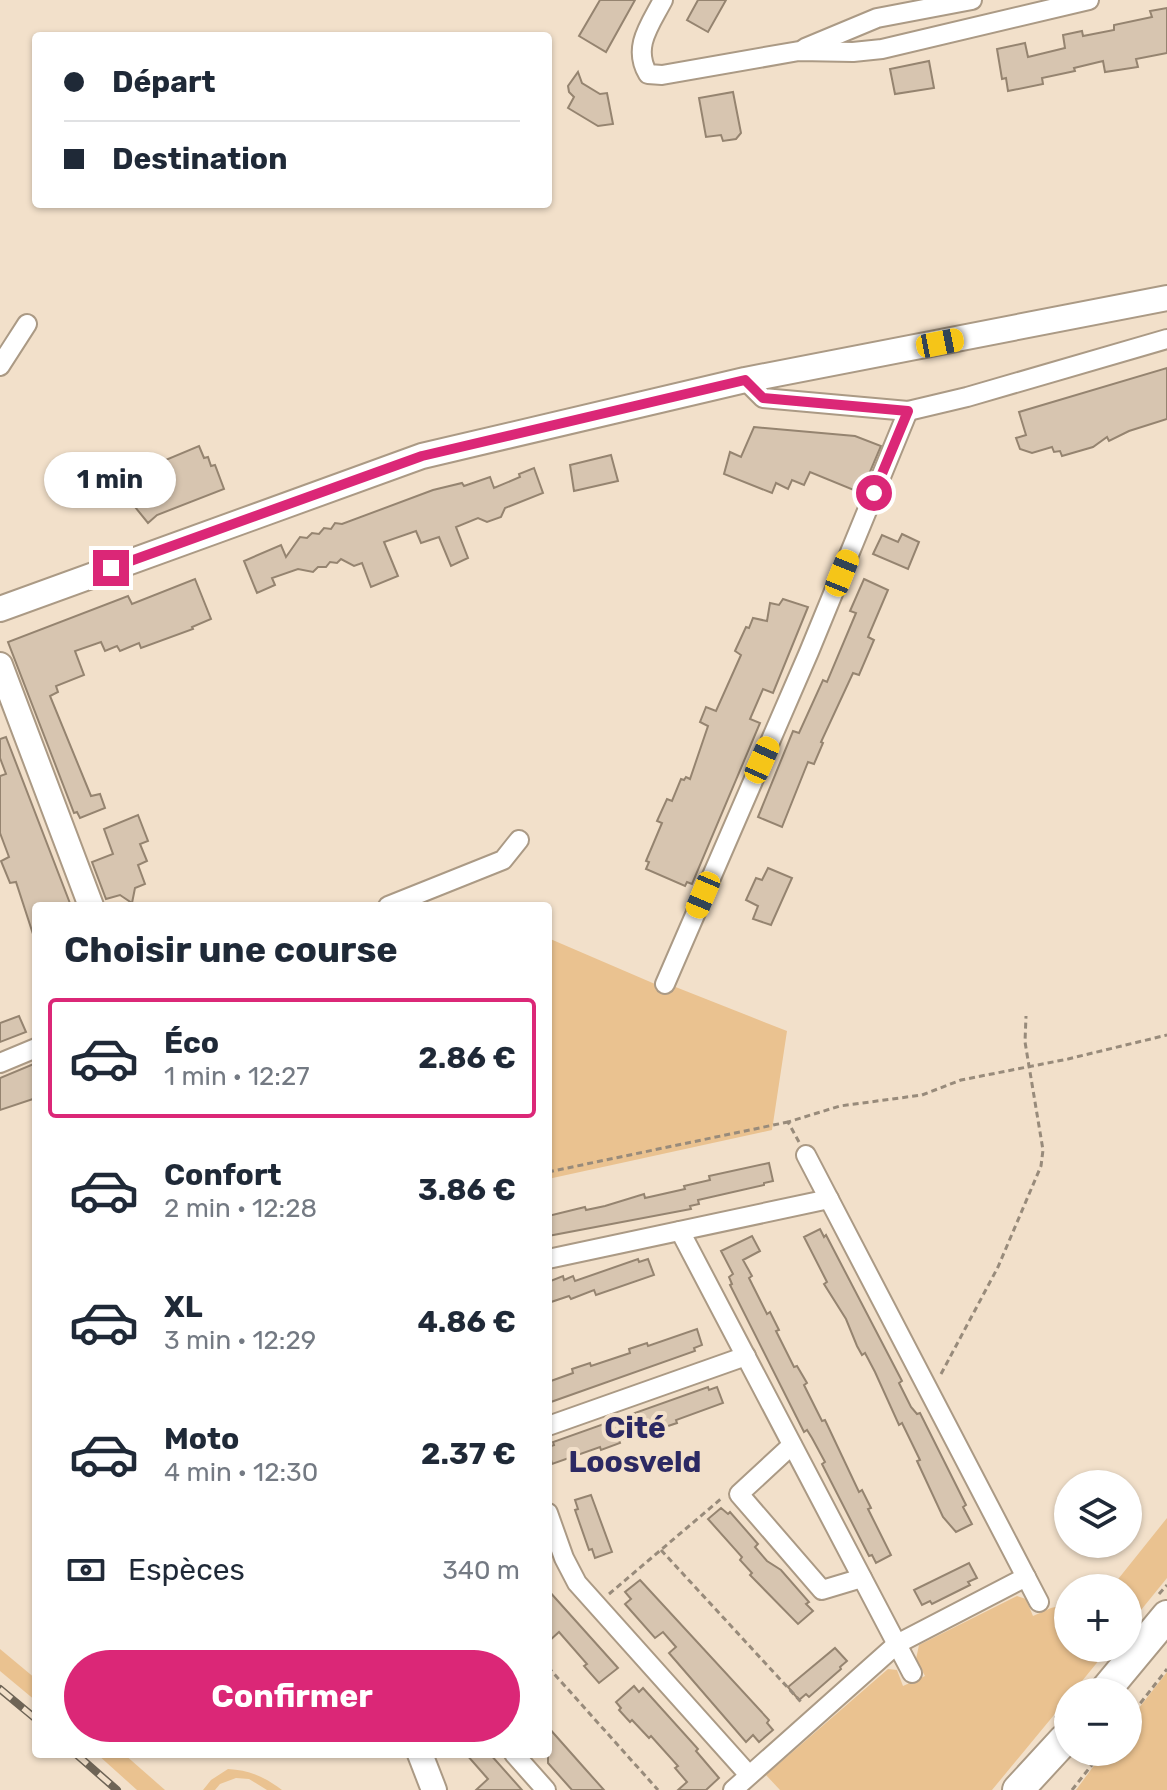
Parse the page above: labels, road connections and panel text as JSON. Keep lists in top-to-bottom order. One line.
{"districts":["Cité Loosveld"],"page":{"banner":["Départ","Destination"],"bubble":"1 min","heading":"Choisir une course","list":[{"name":"Éco","note":"1 min · 12:27","value":"2.86 €"},{"name":"Confort","note":"2 min · 12:28","value":"3.86 €"},{"name":"XL","note":"3 min · 12:29","value":"4.86 €"},{"name":"Moto","note":"4 min · 12:30","value":"2.37 €"}],"map_buttons":["+","−"],"pay":["Espèces","340 m"],"buttons":"Confirmer"}}
